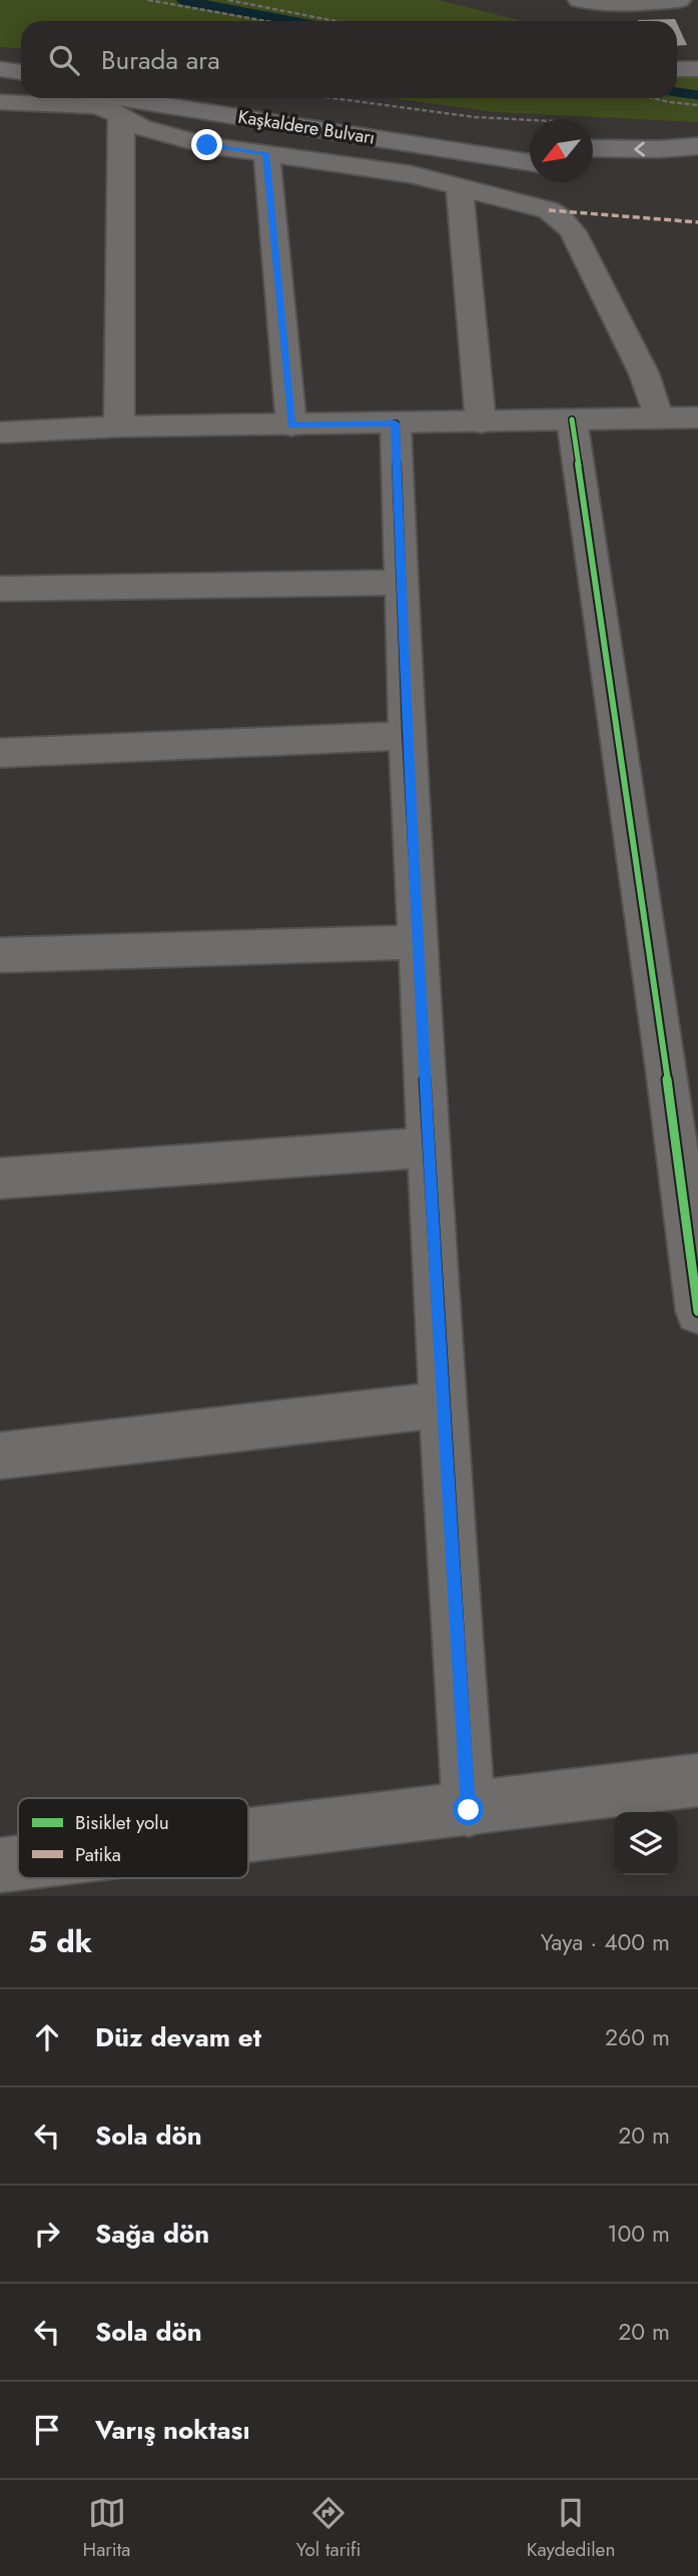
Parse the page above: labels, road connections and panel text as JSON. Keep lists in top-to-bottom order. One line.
{"streets":{"main road":["Kaşkaldere Bulvarı"]},"legend":["Bisiklet yolu","Patika"],"north":"bottom left","page":{"search":"Burada ara","heading":["5 dk","Yaya · 400 m"],"list":[["Düz devam et","260 m"],["Sola dön","20 m"],["Sağa dön","100 m"],["Sola dön","20 m"],"Varış noktası"],"nav":["Harita","Yol tarifi","Kaydedilen"]}}
